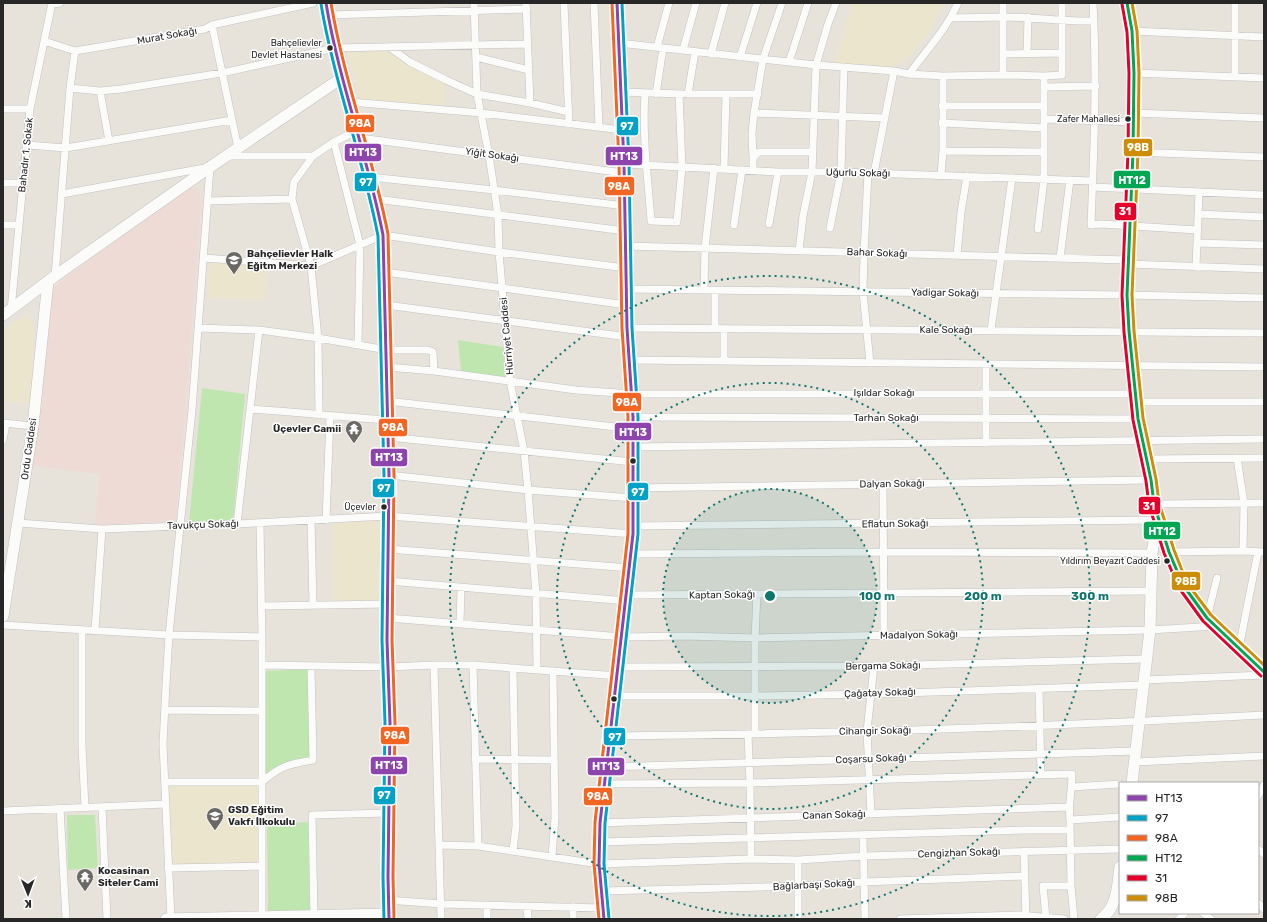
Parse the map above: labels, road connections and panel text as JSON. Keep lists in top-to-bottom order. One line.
{"streets":{"street":["Murat Sokağı","Bahadır 1. Sokak","Yiğit Sokağı","Uğurlu Sokağı","Bahar Sokağı","Yadigar Sokağı","Kale Sokağı","Hürriyet Caddesi","Işıldar Sokağı","Tarhan Sokağı","Ordu Caddesi","Dalyan Sokağı","Eflatun Sokağı","Tavukçu Sokağı","Kaptan Sokağı","Madalyon Sokağı","Bergama Sokağı","Çağatay Sokağı","Cihangir Sokağı","Coşarsu Sokağı","Canan Sokağı","Cengizhan Sokağı","Bağlarbaşı Sokağı"]},"crossings":[["Murat Sokağı","Bahadır 1. Sokak"],["Yiğit Sokağı","Uğurlu Sokağı"],["Yiğit Sokağı","Hürriyet Caddesi"],["Kale Sokağı","Hürriyet Caddesi"],["Hürriyet Caddesi","Işıldar Sokağı"],["Hürriyet Caddesi","Dalyan Sokağı"],["Hürriyet Caddesi","Eflatun Sokağı"],["Hürriyet Caddesi","Tavukçu Sokağı"],["Hürriyet Caddesi","Kaptan Sokağı"],["Hürriyet Caddesi","Madalyon Sokağı"],["Hürriyet Caddesi","Bergama Sokağı"],["Ordu Caddesi","Tavukçu Sokağı"],["Eflatun Sokağı","Tavukçu Sokağı"]],"places":{"other":["Bahçelievler Devlet Hastanesi","Zafer Mahallesi","Üçevler","Yıldırım Beyazıt Caddesi"],"school or university":["Bahçelievler Halk Eğitm Merkezi","GSD Eğitim Vakfı İlkokulu"],"temple":["Üçevler Camii","Kocasinan Siteler Cami"]},"lines":["transit line HT13","transit line 97","transit line 98A","transit line HT12","transit line 98B","transit line 31"],"legend":["HT13","97","98A","HT12","31","98B"],"north":"bottom","rings":["100 m","200 m","300 m"]}
